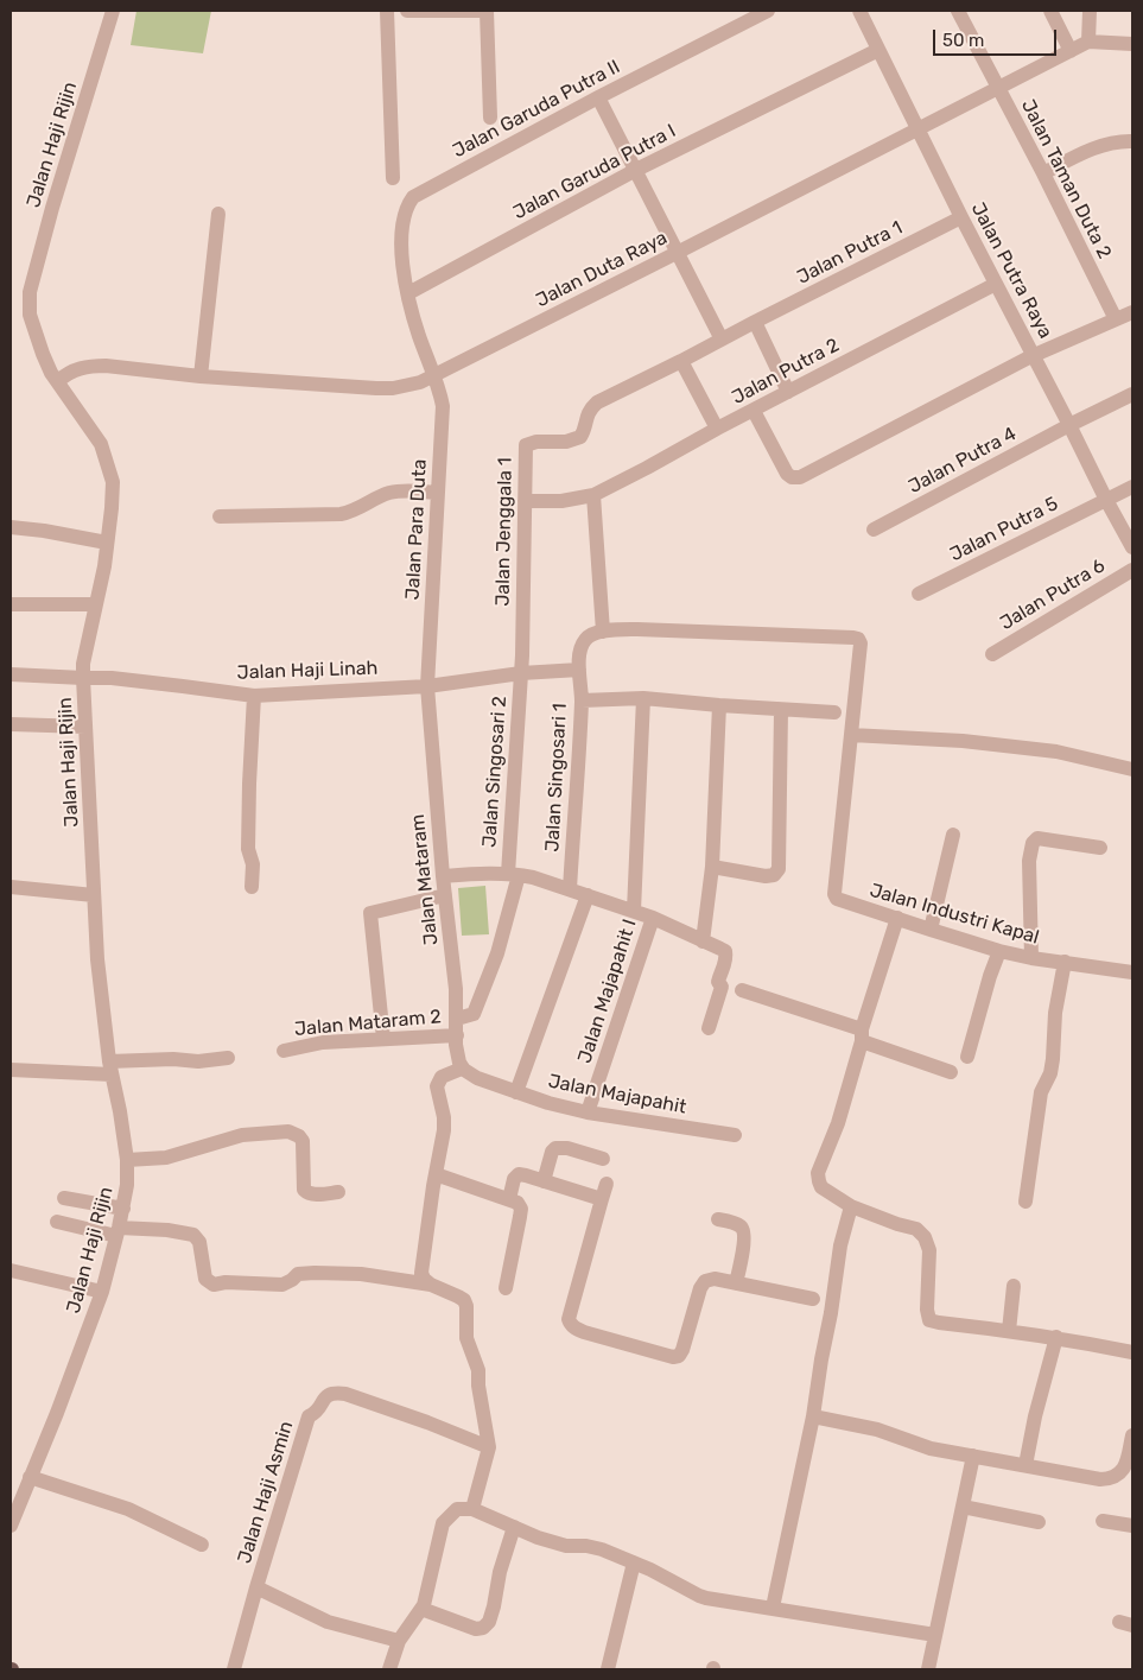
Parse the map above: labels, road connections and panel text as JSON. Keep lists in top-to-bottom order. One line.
{"streets":{"street":["Jalan Garuda Putra II","Jalan Haji Rijin","Jalan Garuda Putra I","Jalan Taman Duta 2","Jalan Putra 1","Jalan Duta Raya","Jalan Putra Raya","Jalan Putra 2","Jalan Putra 4","Jalan Para Duta","Jalan Putra 5","Jalan Jenggala 1","Jalan Putra 6","Jalan Haji Linah","Jalan Singosari 2","Jalan Singosari 1","Jalan Mataram","Jalan Industri Kapal","Jalan Majapahit I","Jalan Mataram 2","Jalan Majapahit","Jalan Haji Asmin"]},"crossings":[["Jalan Garuda Putra II","Jalan Garuda Putra I"],["Jalan Haji Rijin","Jalan Duta Raya"],["Jalan Haji Rijin","Jalan Haji Linah"],["Jalan Garuda Putra I","Jalan Putra Raya"],["Jalan Taman Duta 2","Jalan Duta Raya"],["Jalan Putra 1","Jalan Putra Raya"],["Jalan Putra 1","Jalan Jenggala 1"],["Jalan Duta Raya","Jalan Putra Raya"],["Jalan Duta Raya","Jalan Para Duta"],["Jalan Putra Raya","Jalan Putra 2"],["Jalan Putra Raya","Jalan Putra 4"],["Jalan Putra Raya","Jalan Putra 5"],["Jalan Putra 2","Jalan Jenggala 1"],["Jalan Para Duta","Jalan Haji Linah"],["Jalan Para Duta","Jalan Mataram"],["Jalan Jenggala 1","Jalan Haji Linah"],["Jalan Jenggala 1","Jalan Singosari 2"],["Jalan Haji Linah","Jalan Singosari 2"],["Jalan Haji Linah","Jalan Singosari 1"],["Jalan Haji Linah","Jalan Mataram"],["Jalan Singosari 2","Jalan Mataram"],["Jalan Mataram","Jalan Mataram 2"],["Jalan Mataram","Jalan Majapahit"],["Jalan Majapahit I","Jalan Majapahit"]],"scale_bar":"50 m"}
